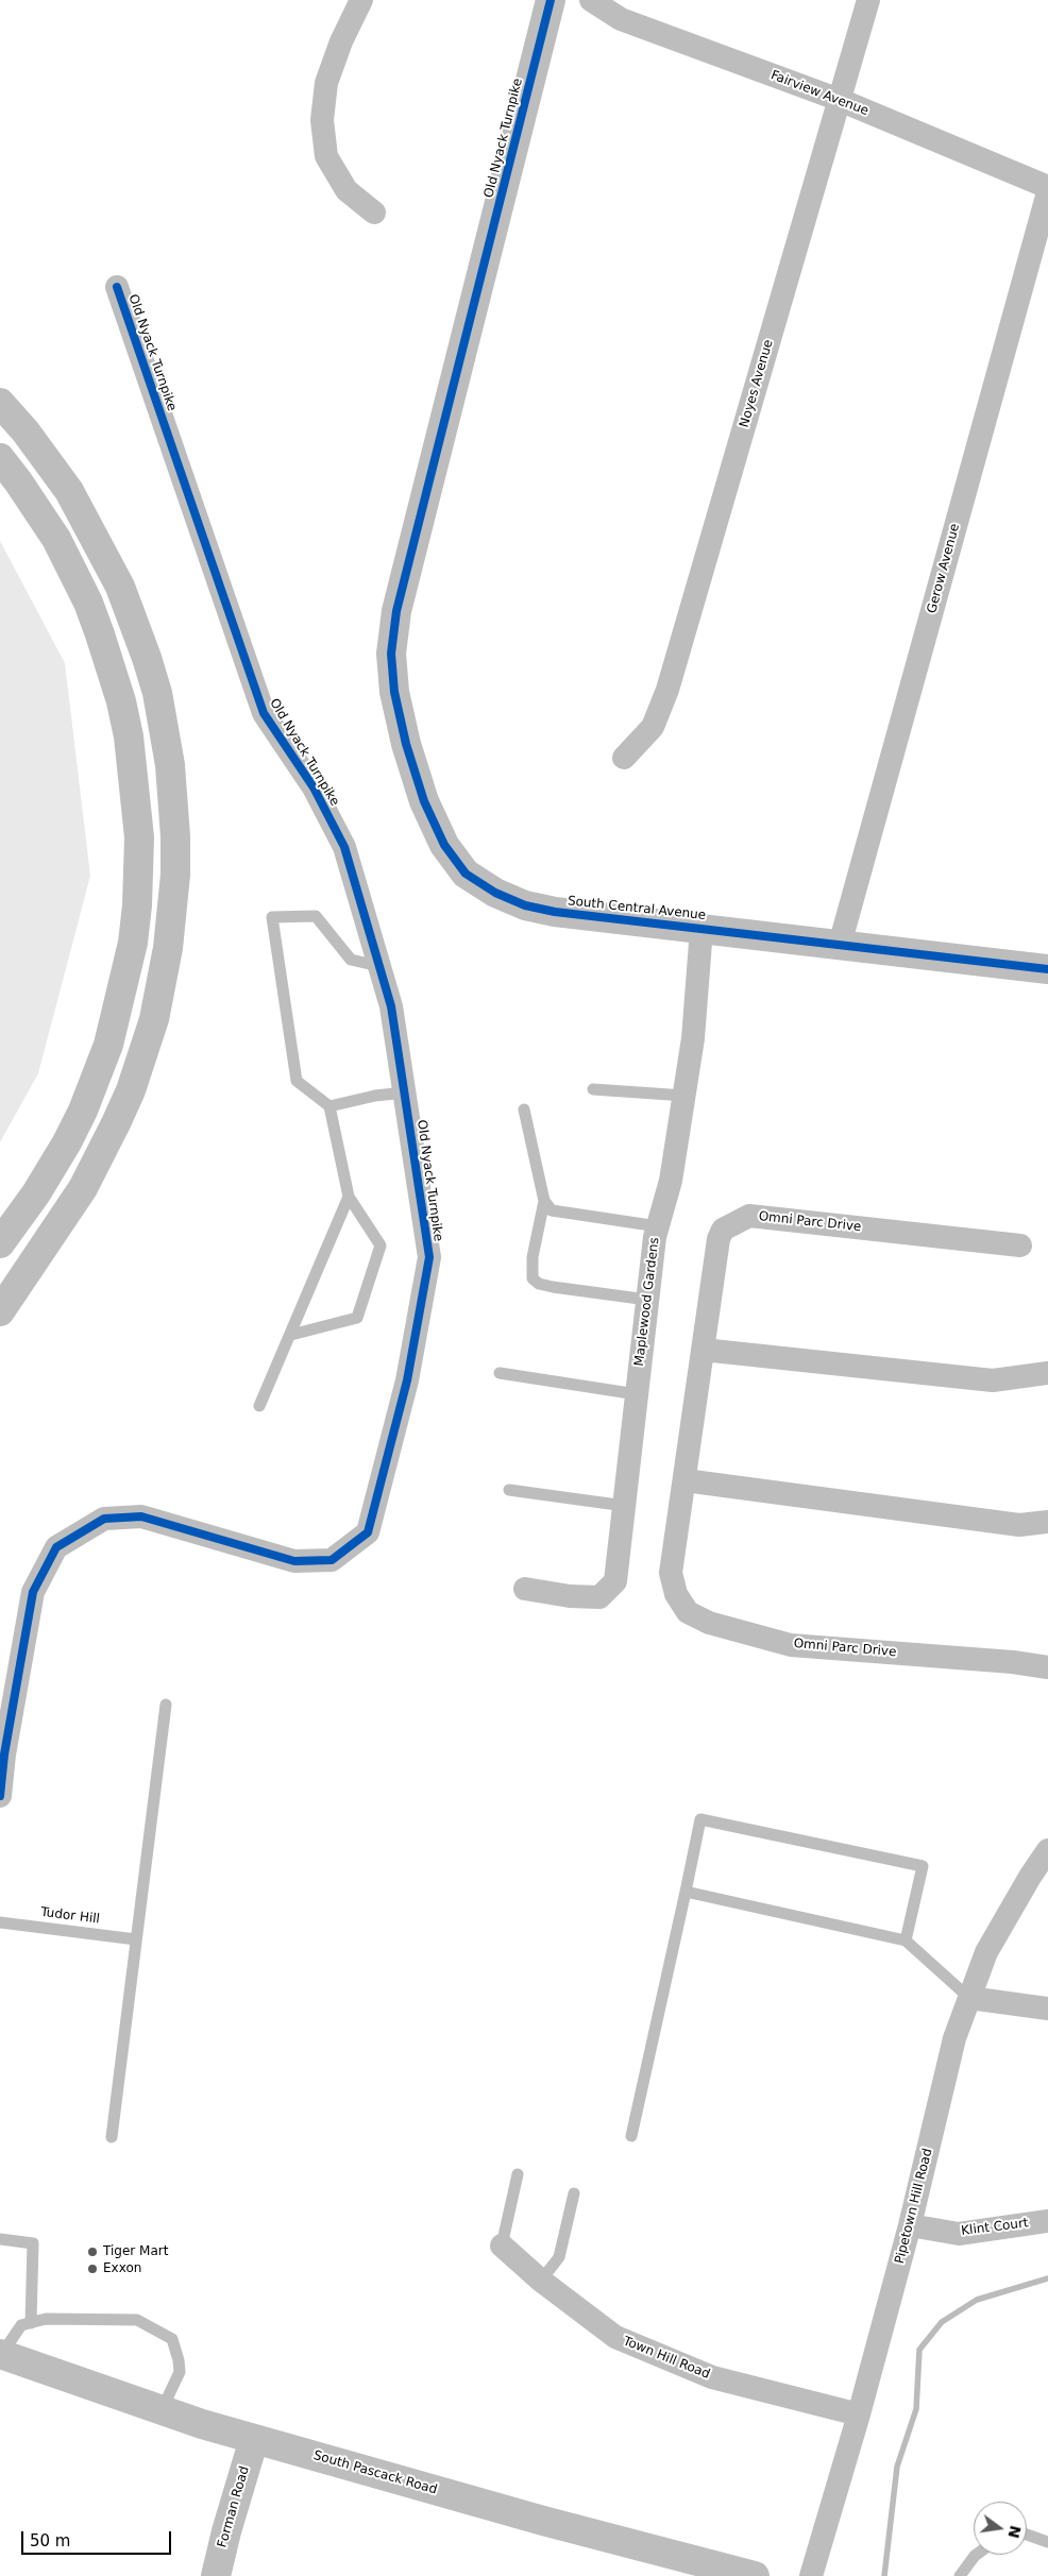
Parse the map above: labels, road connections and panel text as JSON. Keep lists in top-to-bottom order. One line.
{"streets":{"main road":["Old Nyack Turnpike","South Central Avenue","South Pascack Road","Forman Road"],"street":["Fairview Avenue","Noyes Avenue","Gerow Avenue","Omni Parc Drive","Maplewood Gardens","Pipetown Hill Road","Klint Court","Town Hill Road"],"lane":["Tudor Hill"]},"crossings":[["Fairview Avenue","Noyes Avenue"],["Old Nyack Turnpike","South Central Avenue"],["Gerow Avenue","South Central Avenue"],["South Central Avenue","Maplewood Gardens"],["Pipetown Hill Road","Klint Court"],["Pipetown Hill Road","Town Hill Road"],["South Pascack Road","Forman Road"]],"places":["Tiger Mart","Exxon"],"scale_bar":"50 m","north":"right"}
